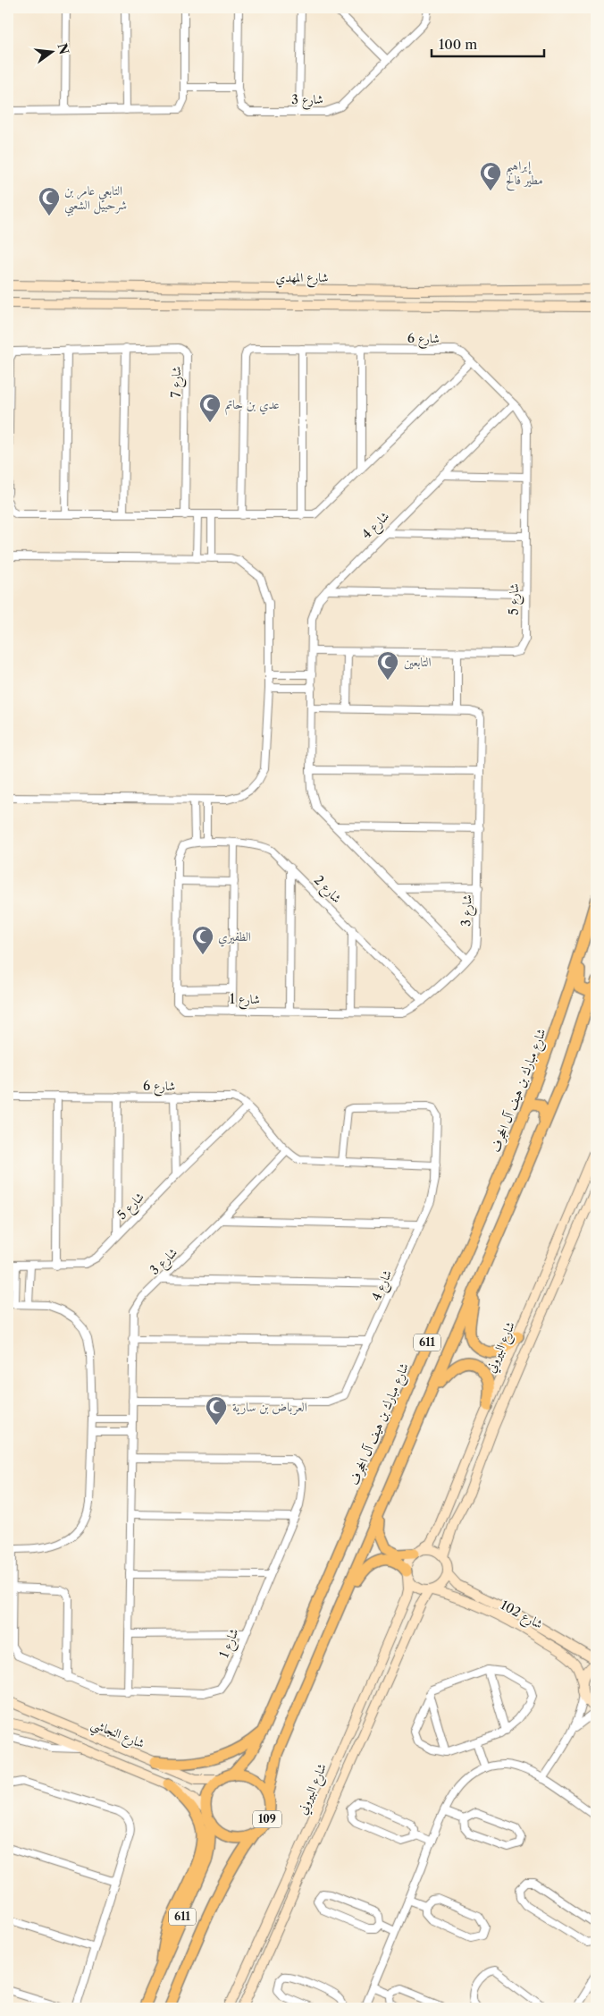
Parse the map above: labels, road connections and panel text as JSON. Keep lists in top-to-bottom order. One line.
{"streets":{"main road":["شارع مبارك بن هيف آل الحجرف","611","109"],"street":["شارع 3","شارع المهدي","شارع 6","شارع 7","شارع 4","شارع 5","شارع 2","شارع 1","شارع البيروني","شارع 102","شارع النجاشي"]},"crossings":[["شارع 3","شارع 6"],["شارع 3","شارع 4"],["شارع 3","شارع 1"],["شارع 6","شارع 5"],["شارع 4","شارع 5"],["شارع 2","شارع 1"],["شارع مبارك بن هيف آل الحجرف","611"],["شارع مبارك بن هيف آل الحجرف","شارع النجاشي"],["شارع مبارك بن هيف آل الحجرف","109"],["611","شارع النجاشي"],["611","109"],["شارع البيروني","شارع 102"],["شارع النجاشي","109"]],"places":{"mosque":["إبراهيم مطير فالح","التابعي عامر بن شرحبيل الشعبي","عدي بن حاتم","التابعين","الظفيري","العرباض بن سارية"]},"scale_bar":"100 m","north":"right"}
